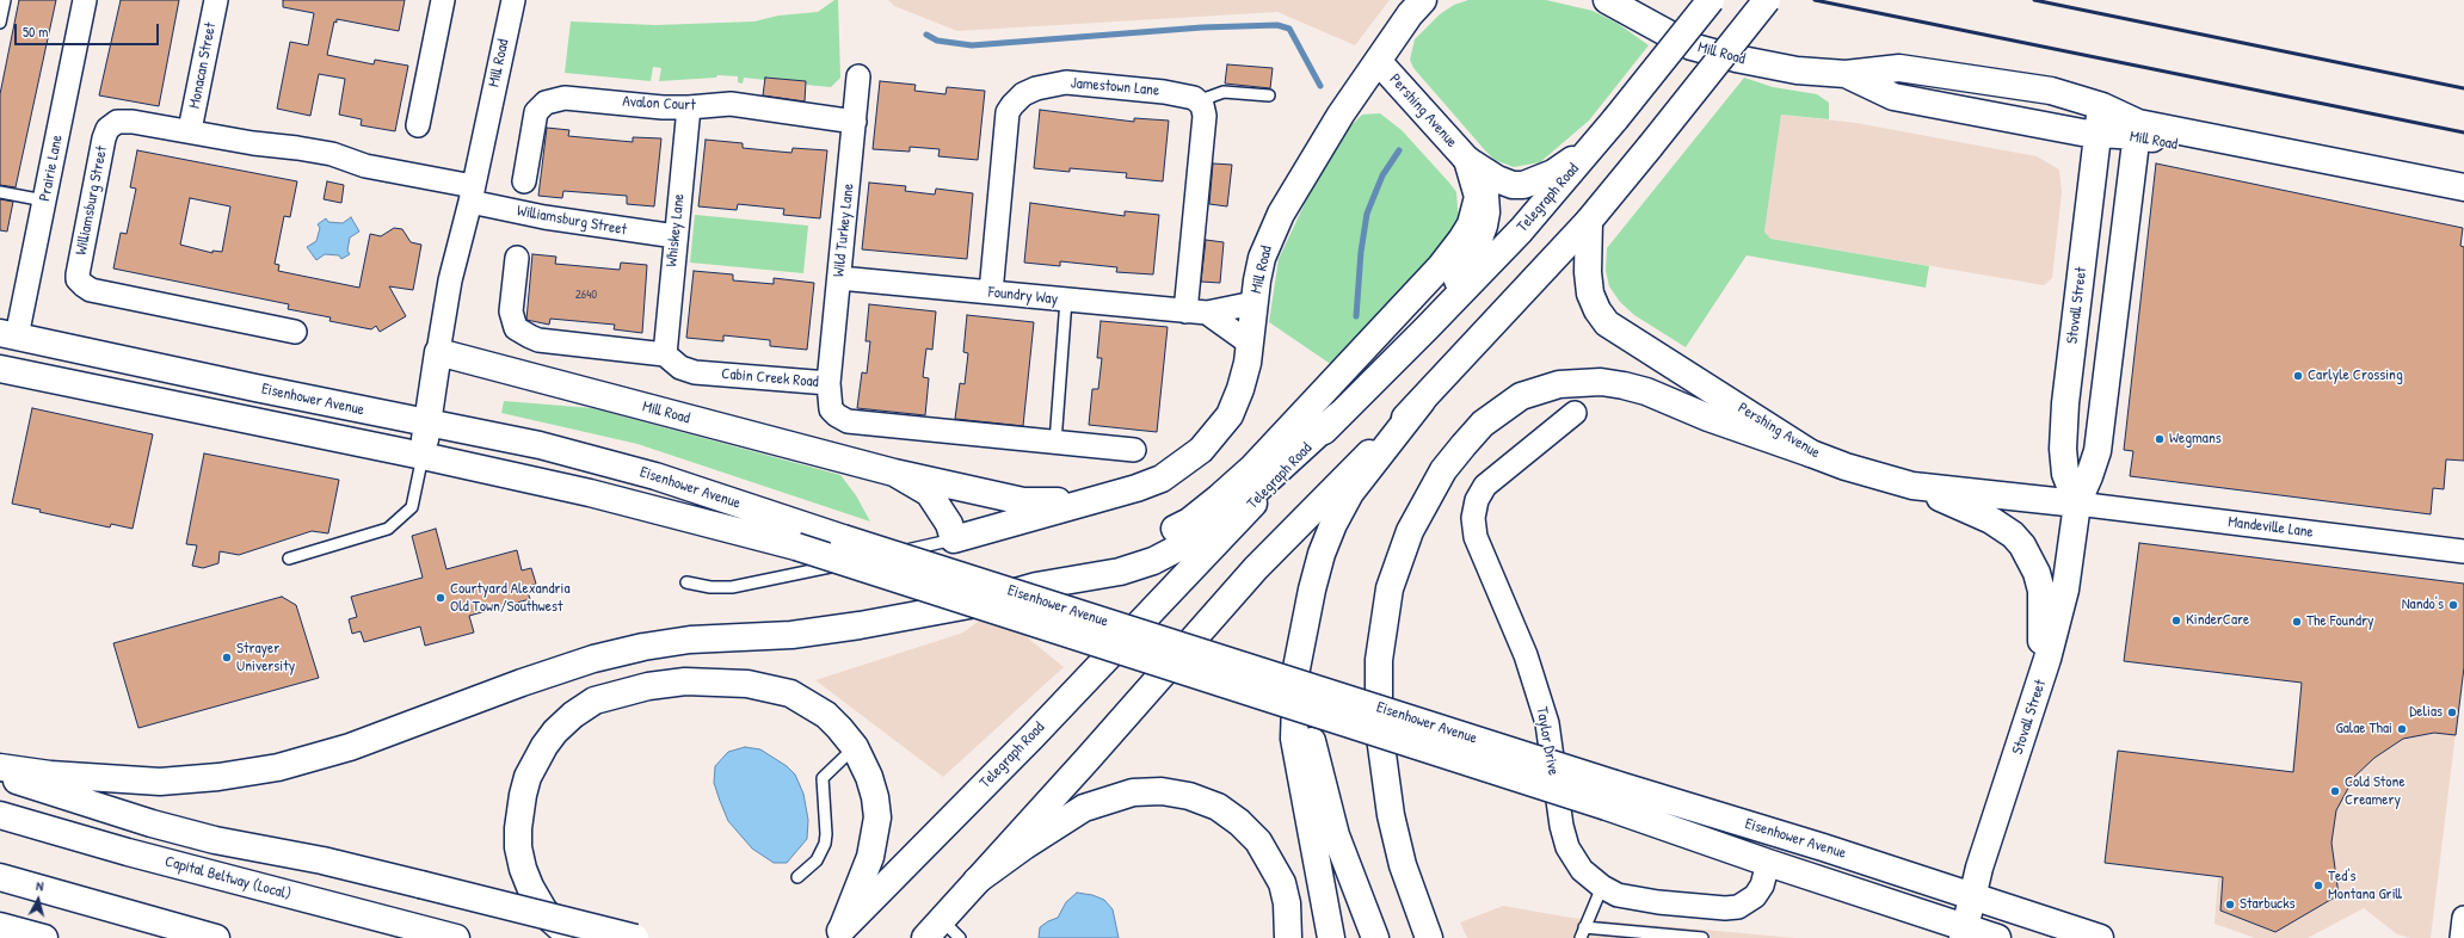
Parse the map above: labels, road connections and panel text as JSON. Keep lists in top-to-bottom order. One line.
{"streets":{"main road":["Mill Road","Pershing Avenue","Telegraph Road","Stovall Street","Eisenhower Avenue","Capital Beltway (Local)"],"street":["Monacan Street","Jamestown Lane","Avalon Court","Prairie Lane","Williamsburg Street","Whiskey Lane","Wild Turkey Lane","Foundry Way","Cabin Creek Road","Mandeville Lane","Taylor Drive"]},"crossings":[["Mill Road","Pershing Avenue"],["Mill Road","Williamsburg Street"],["Mill Road","Foundry Way"],["Mill Road","Stovall Street"],["Mill Road","Eisenhower Avenue"],["Monacan Street","Williamsburg Street"],["Jamestown Lane","Foundry Way"],["Avalon Court","Whiskey Lane"],["Avalon Court","Wild Turkey Lane"],["Pershing Avenue","Stovall Street"],["Pershing Avenue","Mandeville Lane"],["Prairie Lane","Eisenhower Avenue"],["Williamsburg Street","Whiskey Lane"],["Whiskey Lane","Cabin Creek Road"],["Wild Turkey Lane","Foundry Way"],["Wild Turkey Lane","Cabin Creek Road"],["Stovall Street","Eisenhower Avenue"],["Stovall Street","Mandeville Lane"],["Eisenhower Avenue","Taylor Drive"]],"places":["Carlyle Crossing","Wegmans","Courtyard Alexandria Old Town/Southwest","Nando's","KinderCare","The Foundry","Strayer University","Delias","Galae Thai","Cold Stone Creamery","Ted's Montana Grill","Starbucks"],"house_numbers":["2640"],"scale_bar":"50 m","north":"top"}
